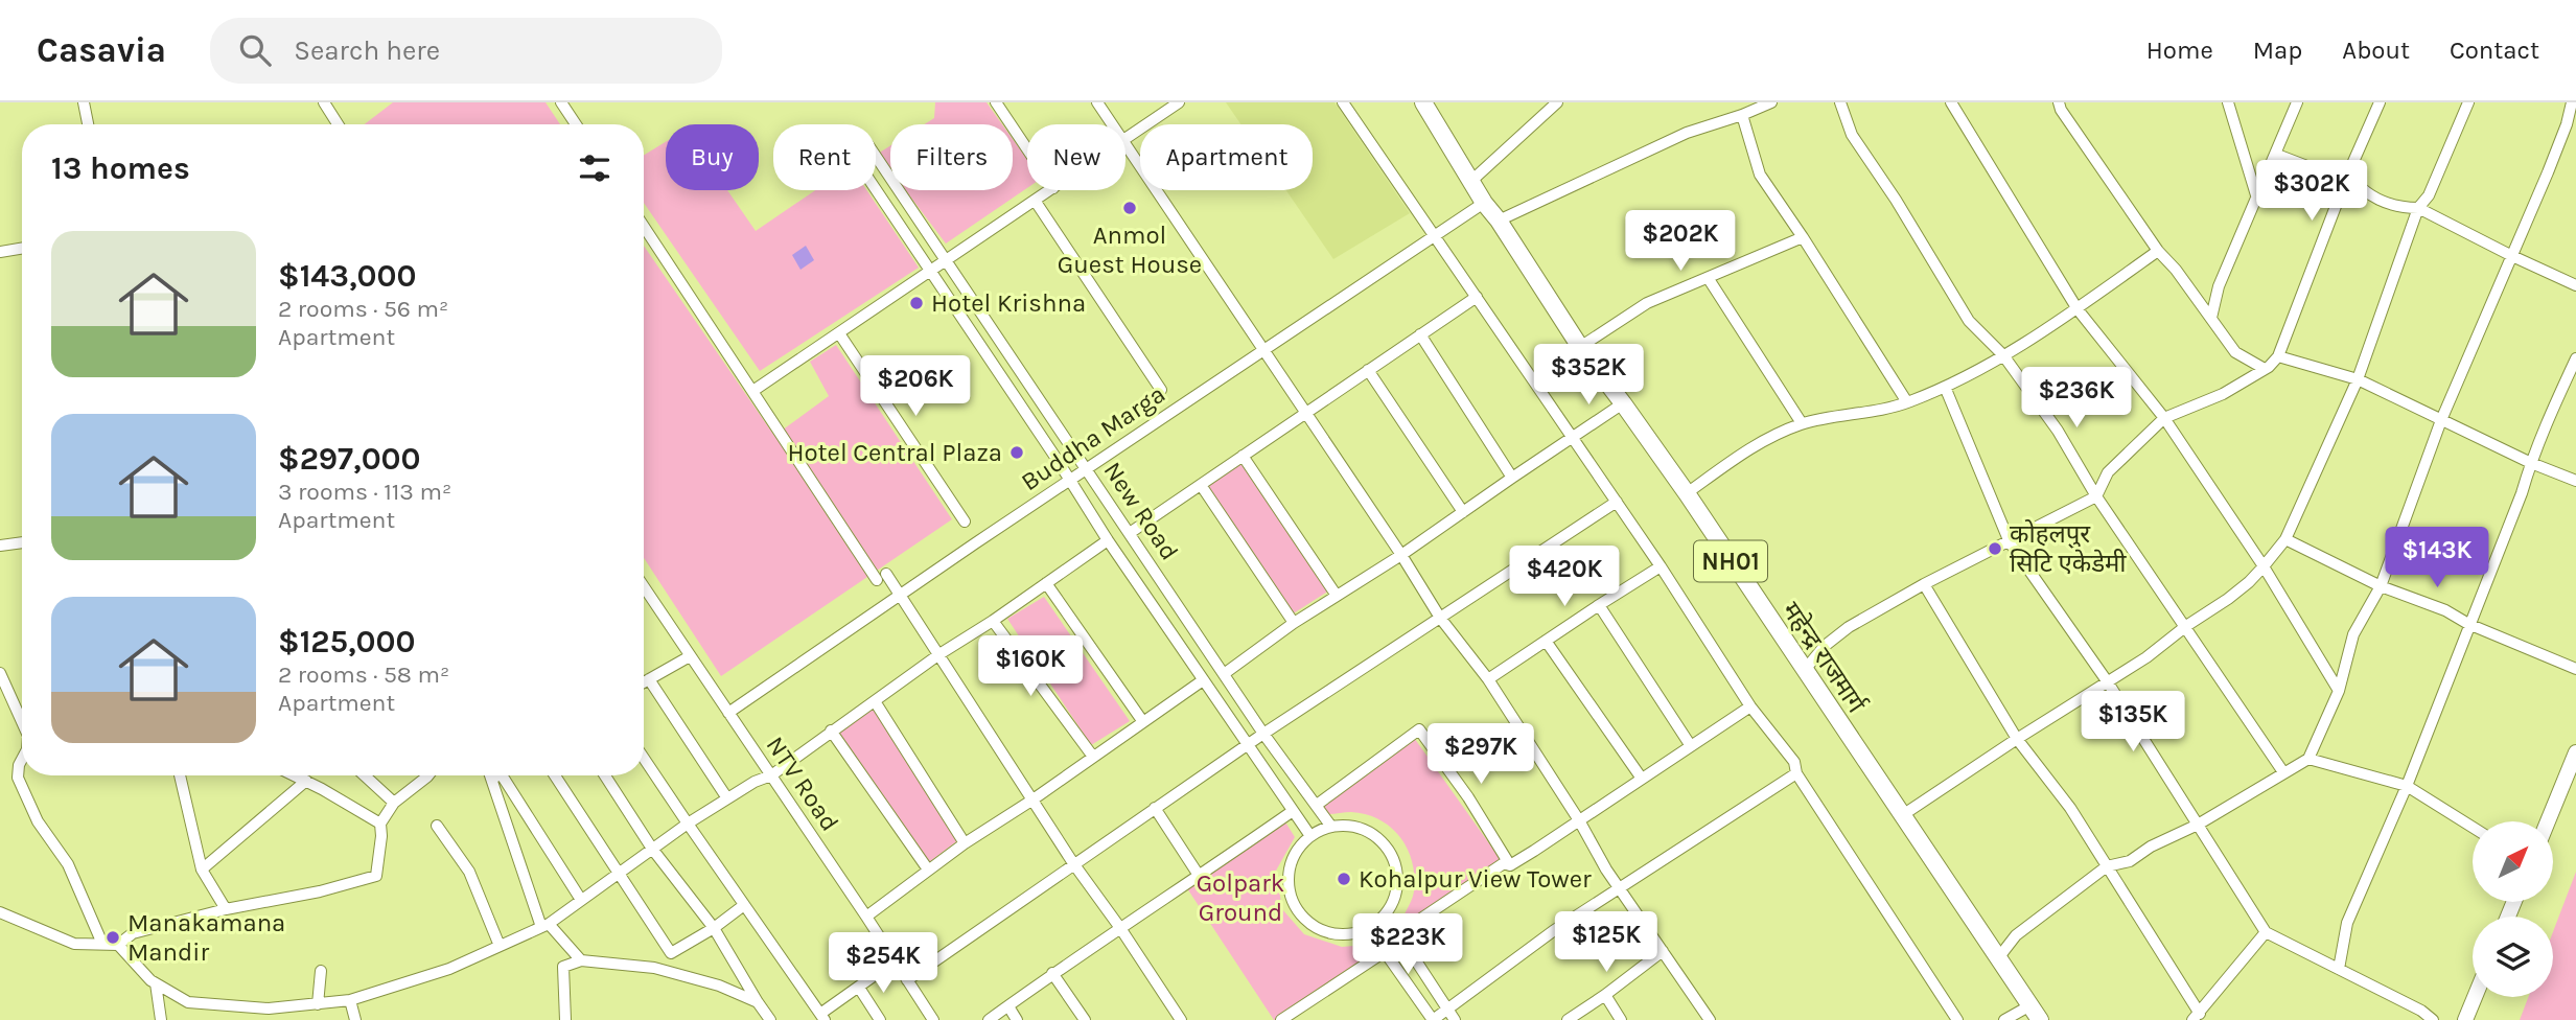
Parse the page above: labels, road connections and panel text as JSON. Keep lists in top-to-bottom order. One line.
{"streets":{"highway":["NH01","महेन्द्र राजमार्ग"],"street":["Buddha Marga","New Road","NTV Road"]},"crossings":[["Buddha Marga","New Road"],["Buddha Marga","महेन्द्र राजमार्ग"],["Buddha Marga","NTV Road"]],"parks":["Golpark Ground"],"places":["Anmol Guest House","Hotel Krishna","Hotel Central Plaza","कोहलपुर सिटि एकेडेमी","Kohalpur View Tower","Manakamana Mandir"],"north":"top right","page":{"header":"Casavia","search":"Search here","nav":["Home","Map","About","Contact"],"chip":["Buy","Rent","Filters","New","Apartment"],"heading":"13 homes","price":["$302K","$202K","$352K","$206K","$236K","$143K","$420K","$160K","$135K","$297K","$125K","$223K","$254K"],"list":[{"name":"$143,000","note":"2 rooms · 56 m² · Apartment"},{"name":"$297,000","note":"3 rooms · 113 m² · Apartment"},{"name":"$125,000","note":"2 rooms · 58 m² · Apartment"}]}}
